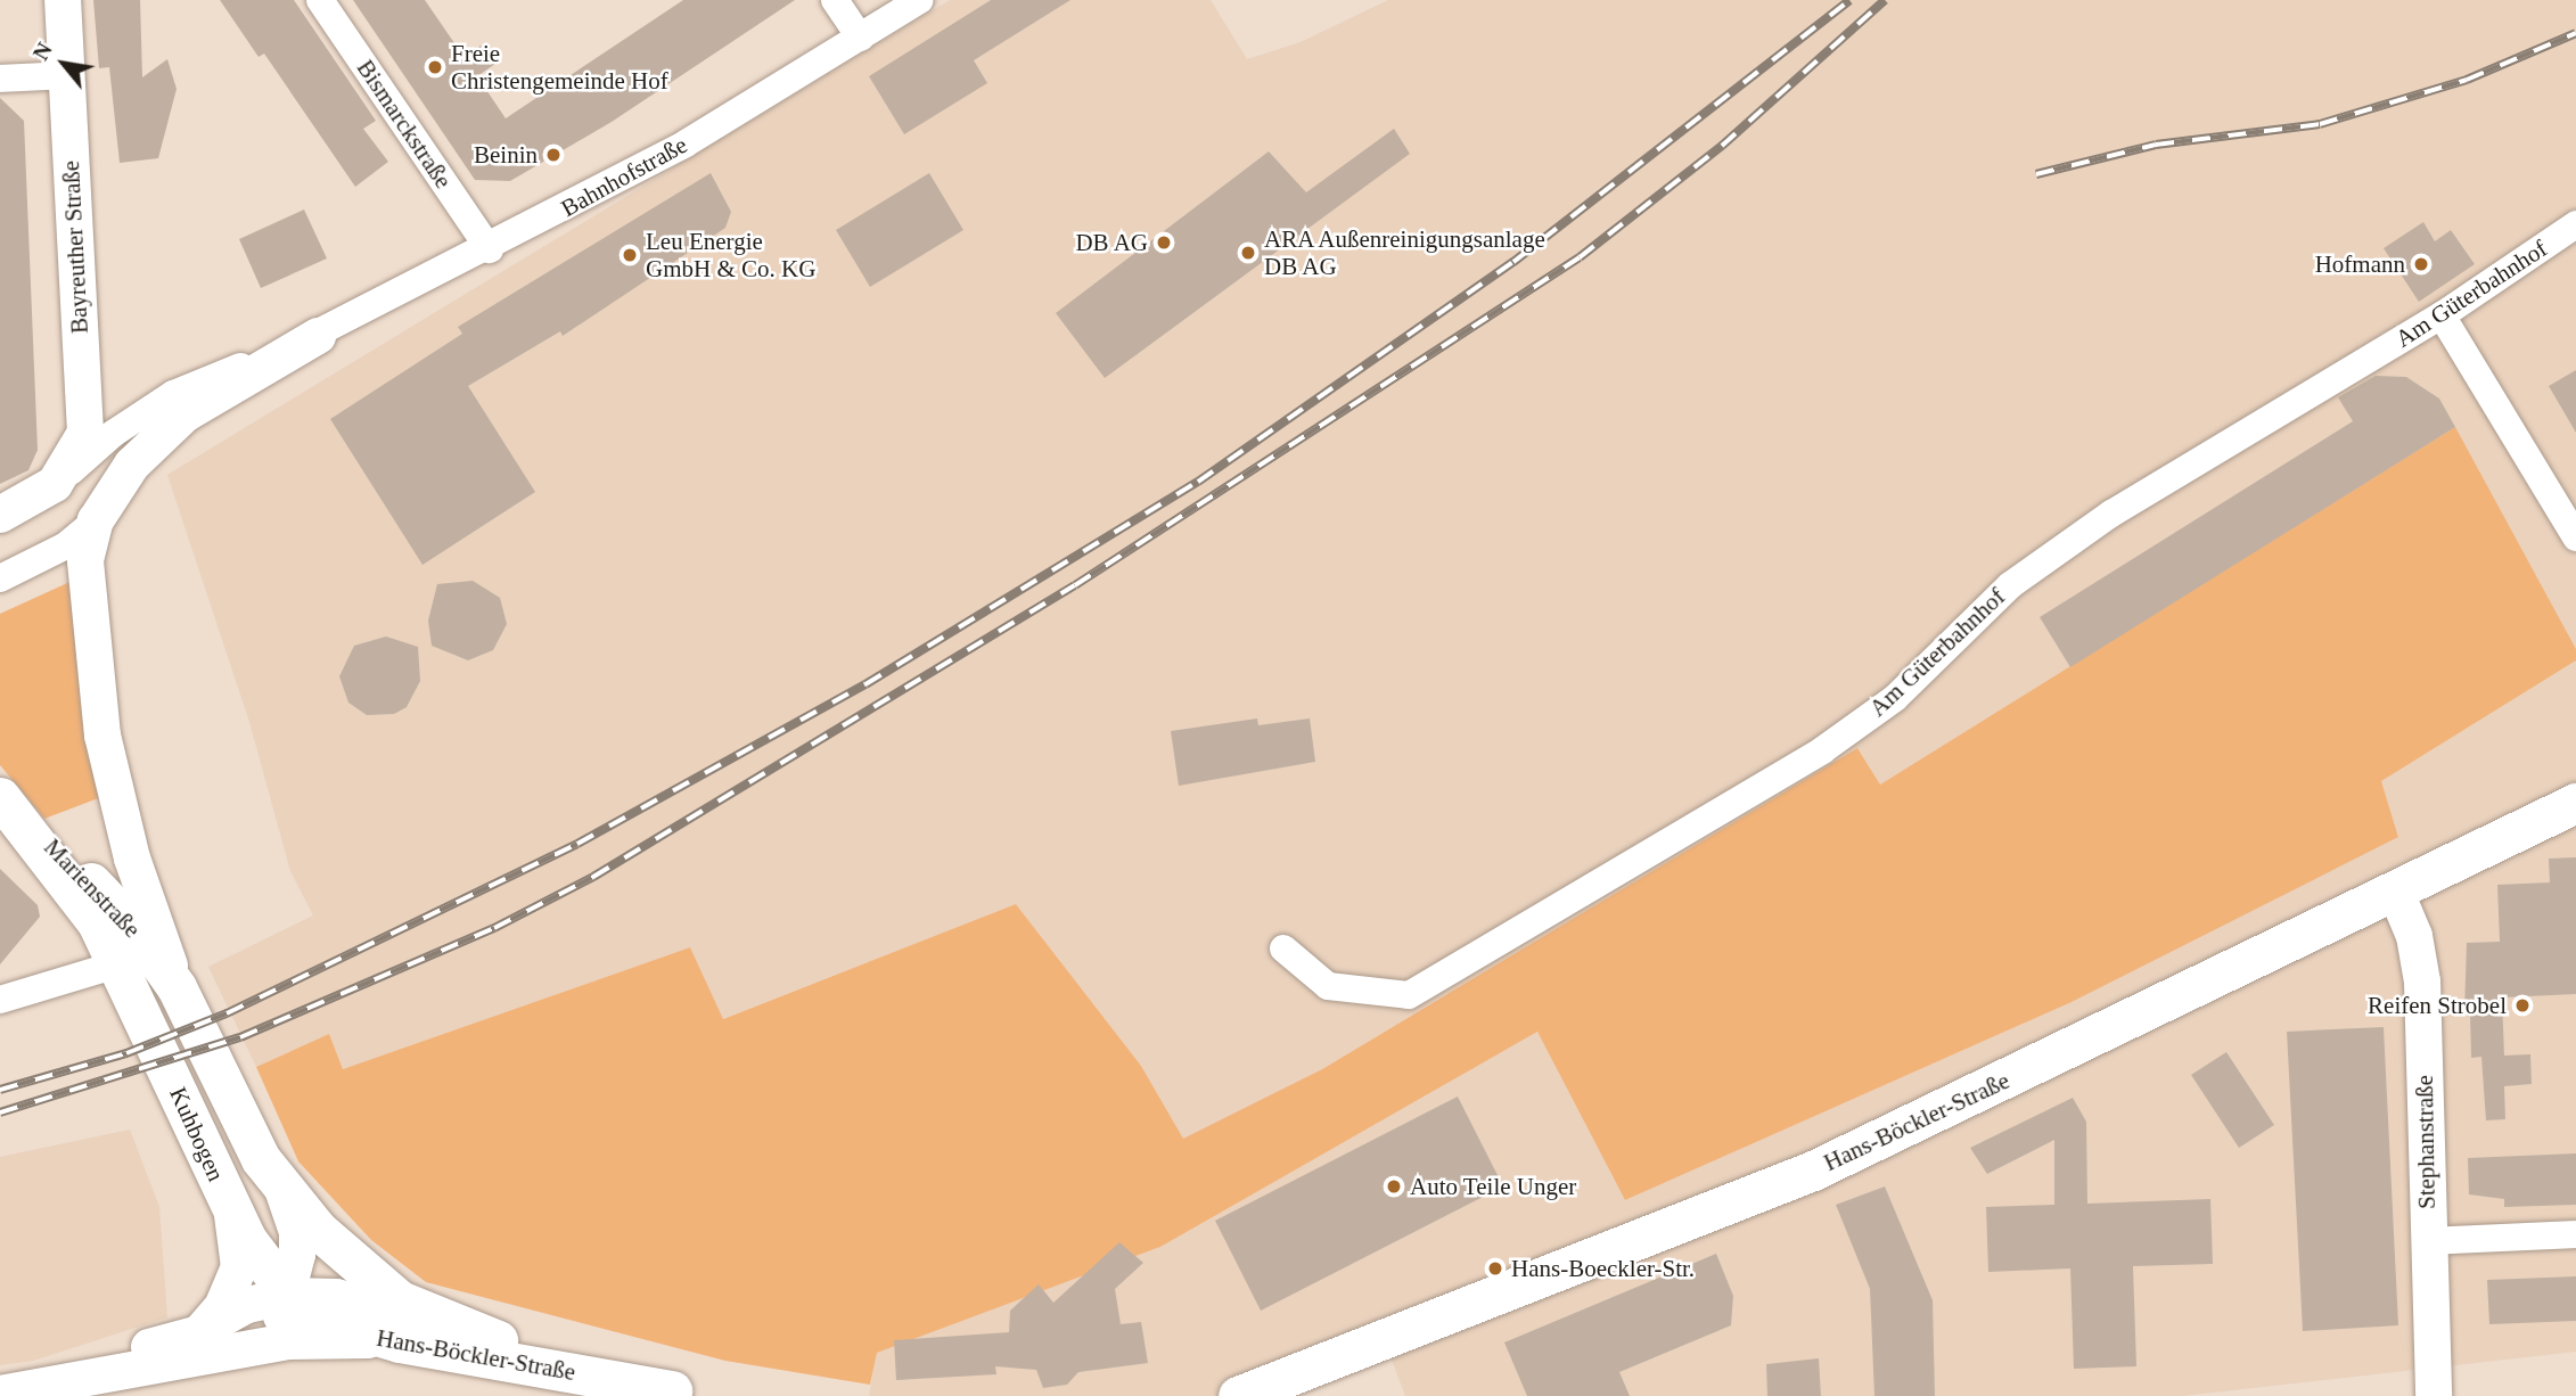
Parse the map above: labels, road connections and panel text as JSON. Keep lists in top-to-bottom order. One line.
{"streets":{"main road":["Marienstraße","Hans-Böckler-Straße","Kuhbogen"],"street":["Bismarckstraße","Bahnhofstraße","Bayreuther Straße","Am Güterbahnhof","Stephanstraße"]},"crossings":[["Bismarckstraße","Bahnhofstraße"],["Bahnhofstraße","Bayreuther Straße"],["Marienstraße","Kuhbogen"],["Hans-Böckler-Straße","Kuhbogen"],["Hans-Böckler-Straße","Stephanstraße"]],"places":["Freie Christengemeinde Hof","Beinin","DB AG","ARA Außenreinigungsanlage DB AG","Leu Energie GmbH & Co. KG","Hofmann","Reifen Strobel","Auto Teile Unger","Hans-Boeckler-Str."],"north":"top left"}
